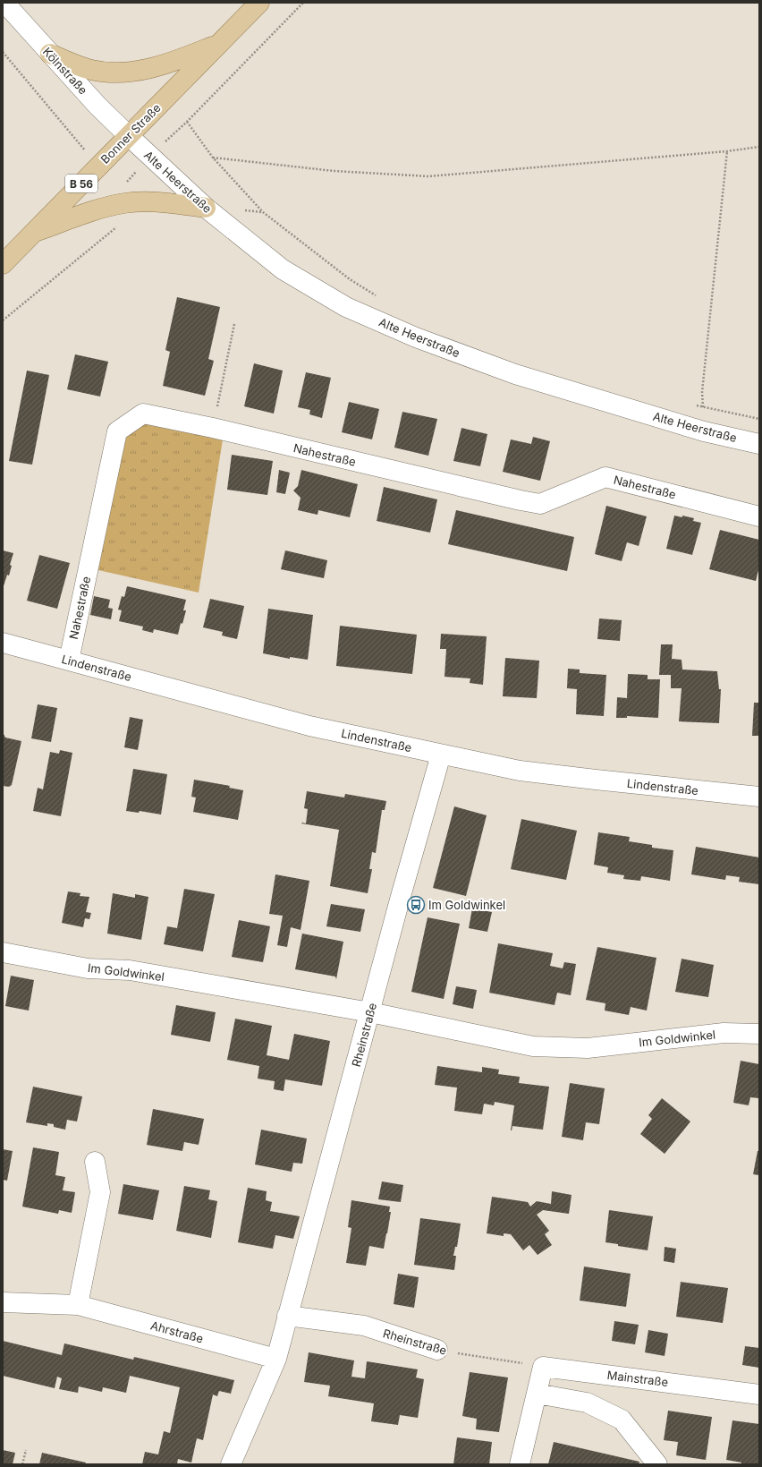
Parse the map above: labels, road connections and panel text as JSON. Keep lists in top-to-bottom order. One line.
{"streets":{"main road":["Bonner Straße","B 56"],"street":["Kölnstraße","Alte Heerstraße","Nahestraße","Lindenstraße","Im Goldwinkel","Rheinstraße","Ahrstraße","Mainstraße"]},"crossings":[["Kölnstraße","Bonner Straße"],["Kölnstraße","Alte Heerstraße"],["Bonner Straße","Alte Heerstraße"],["Nahestraße","Lindenstraße"],["Lindenstraße","Rheinstraße"],["Im Goldwinkel","Rheinstraße"],["Rheinstraße","Ahrstraße"],["Rheinstraße","Mainstraße"]],"places":{"bus stop":["Im Goldwinkel"]}}
